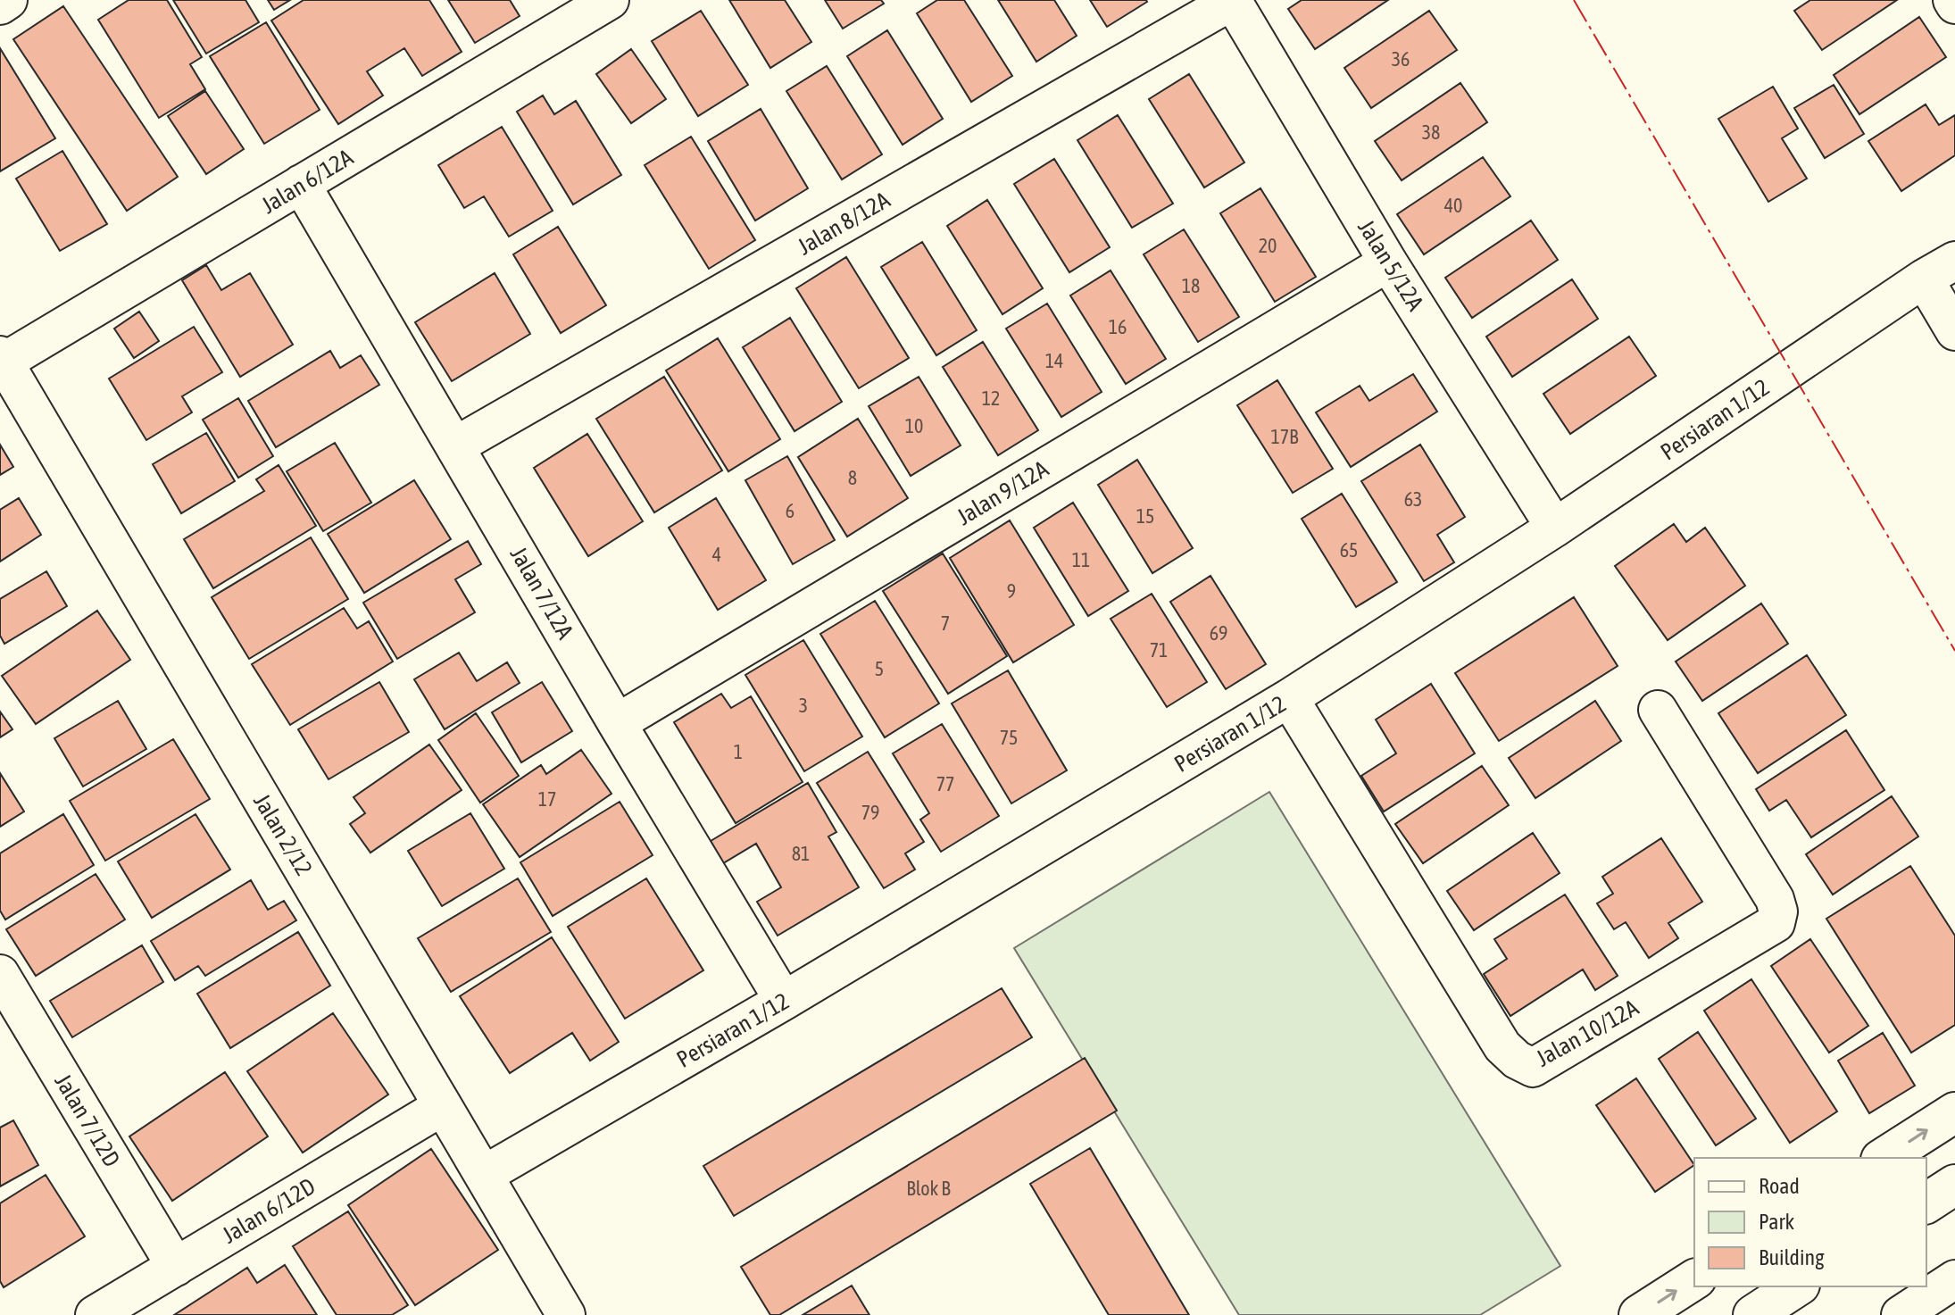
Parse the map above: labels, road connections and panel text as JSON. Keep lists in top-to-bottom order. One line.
{"streets":{"street":["Jalan 6/12A","Jalan 8/12A","Jalan 5/12A","Persiaran 1/12","Jalan 9/12A","Jalan 7/12A","Jalan 2/12","Jalan 10/12A","Jalan 7/12D","Jalan 6/12D"]},"crossings":[["Jalan 6/12A","Jalan 7/12A"],["Jalan 6/12A","Jalan 2/12"],["Jalan 8/12A","Jalan 5/12A"],["Jalan 8/12A","Jalan 7/12A"],["Jalan 5/12A","Persiaran 1/12"],["Jalan 5/12A","Jalan 9/12A"],["Persiaran 1/12","Jalan 7/12A"],["Persiaran 1/12","Jalan 2/12"],["Persiaran 1/12","Jalan 10/12A"],["Jalan 9/12A","Jalan 7/12A"],["Jalan 2/12","Jalan 6/12D"],["Jalan 7/12D","Jalan 6/12D"]],"house_numbers":["36","38","40","20","18","16","14","12","10","17B","8","63","6","15","65","4","11","9","7","69","71","5","3","75","1","77","17","79","81","Blok B"],"legend":["Road","Park","Building"]}
